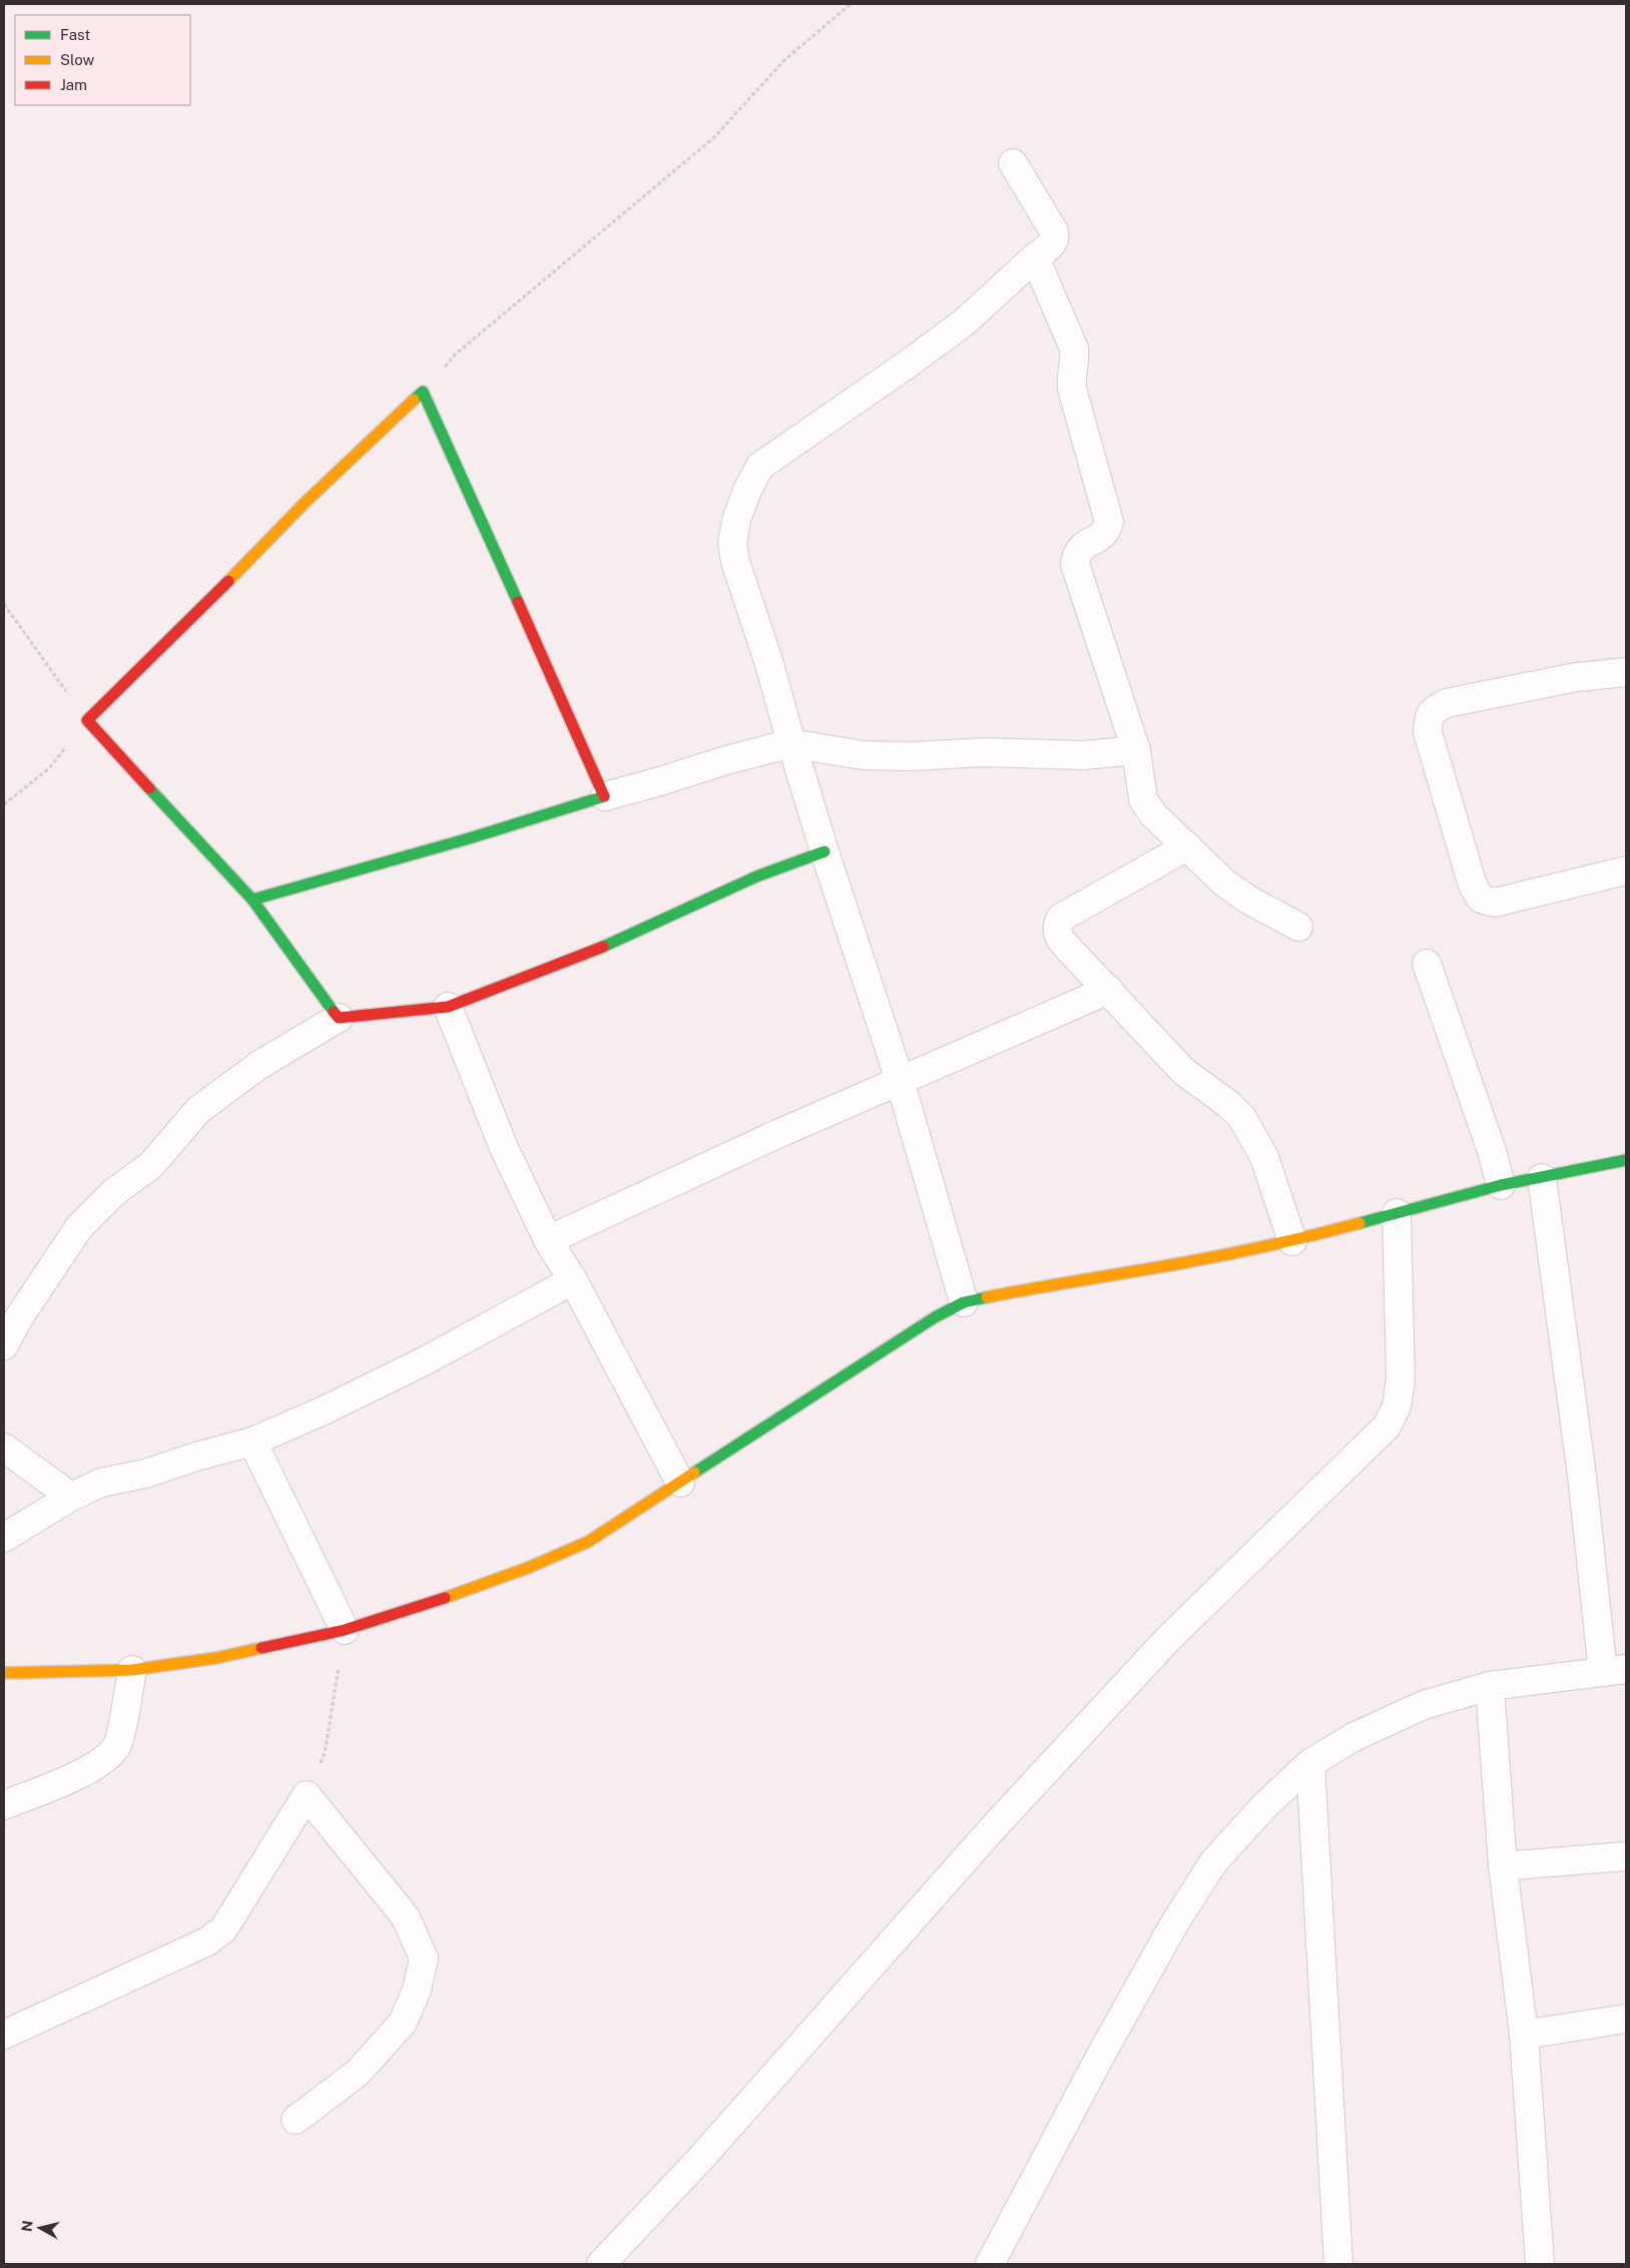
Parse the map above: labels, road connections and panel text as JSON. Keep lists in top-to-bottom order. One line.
{"legend":["Fast","Slow","Jam"],"north":"left"}
